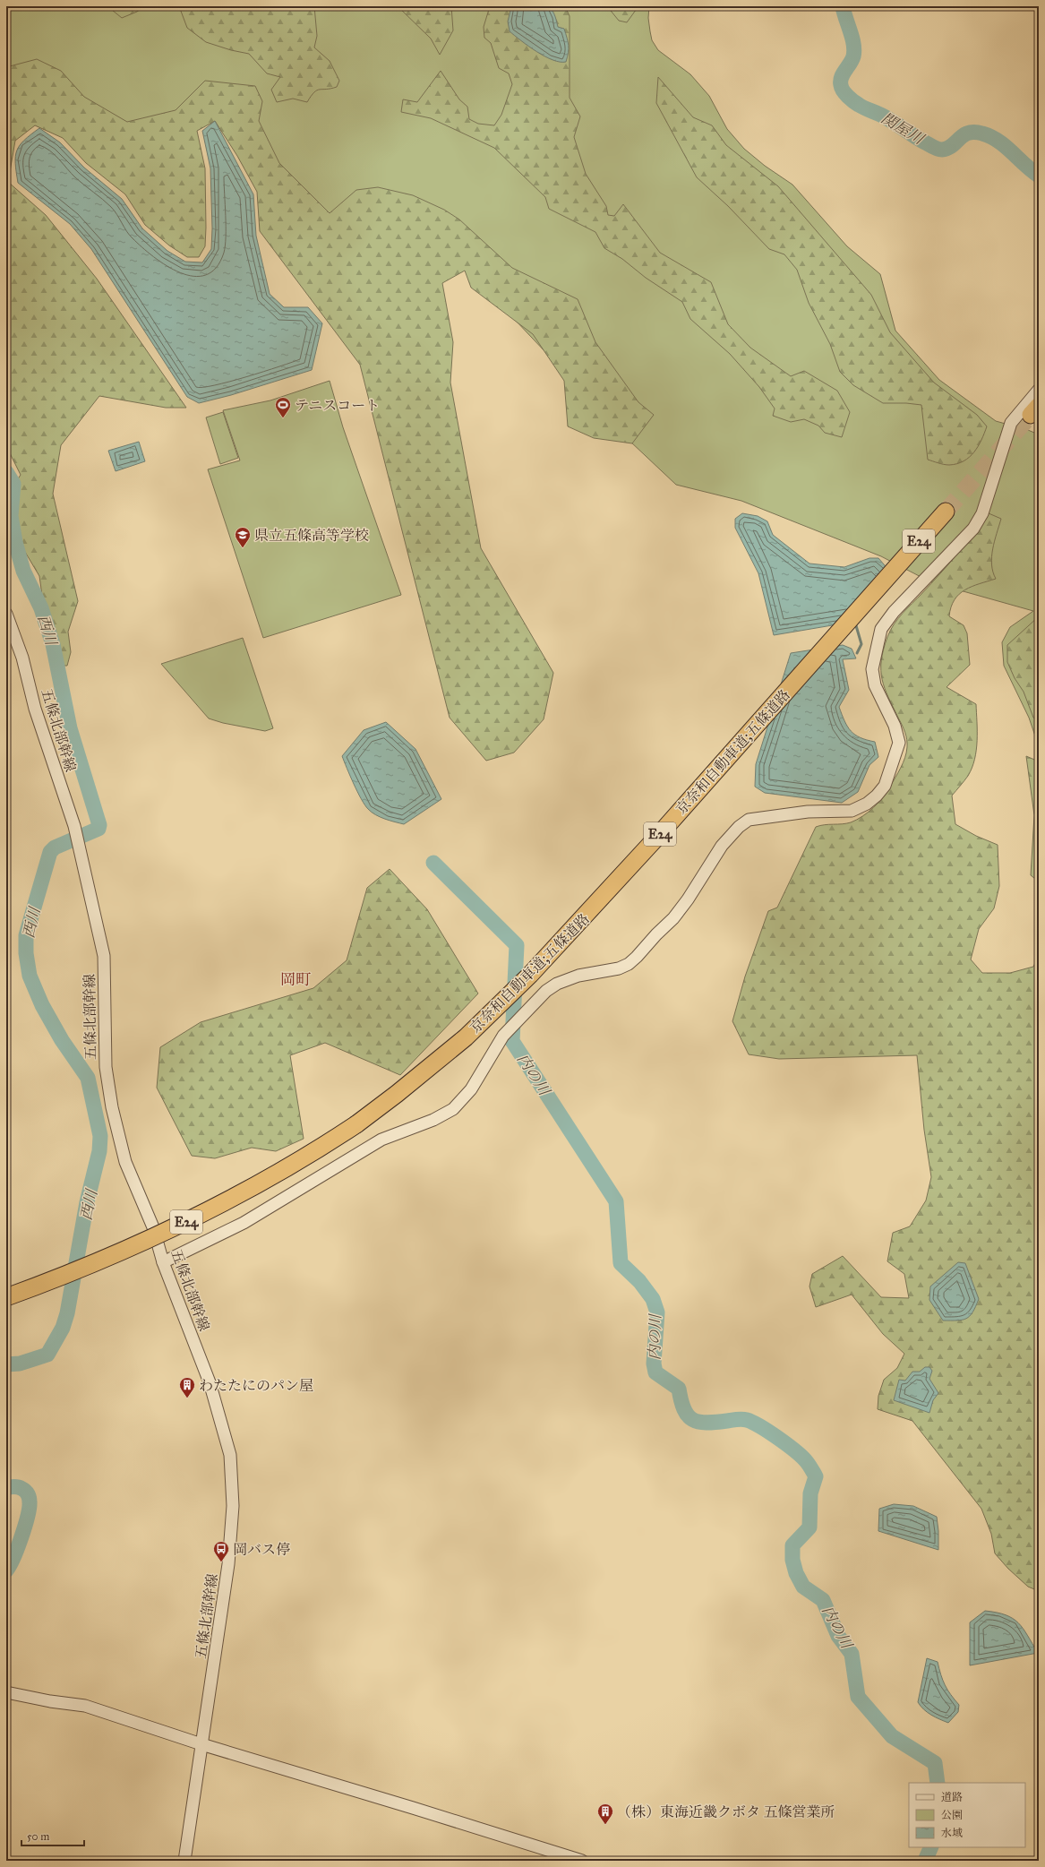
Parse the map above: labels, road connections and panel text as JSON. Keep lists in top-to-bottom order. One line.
{"streets":{"highway":["E24","京奈和自動車道;五條道路"],"street":["五條北部幹線"]},"districts":["岡町"],"water":["関屋川","西川","内の川"],"places":{"sports":["テニスコート"],"school or university":["県立五條高等学校"],"building":["わたたにのパン屋","（株）東海近畿クボタ 五條営業所"],"bus stop":["岡バス停"]},"legend":["道路","公園","水域"],"scale_bar":"50 m"}
